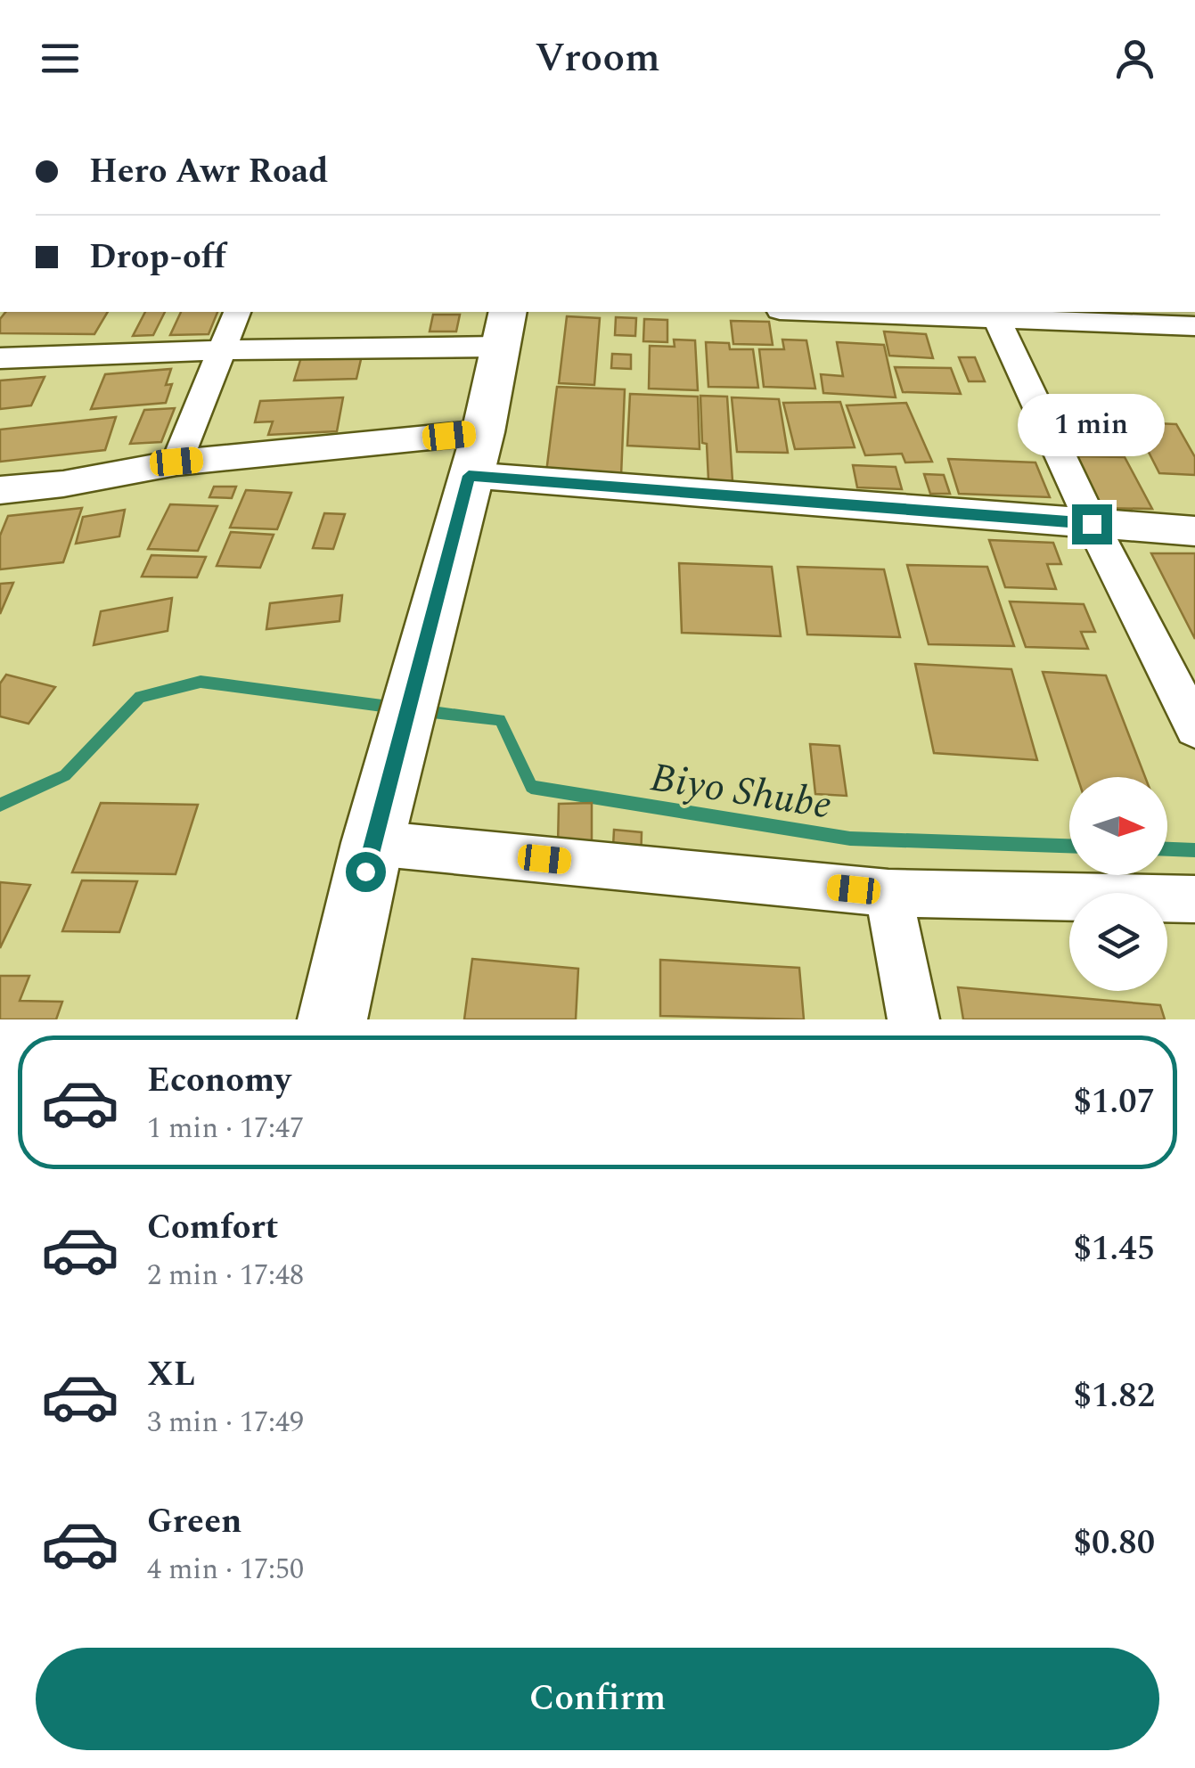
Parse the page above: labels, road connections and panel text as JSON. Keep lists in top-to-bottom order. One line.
{"water":["Biyo Shube"],"north":"right","page":{"header":"Vroom","banner":["Hero Awr Road","Drop-off"],"bubble":"1 min","list":[{"name":"Economy","note":"1 min · 17:47","value":"$1.07"},{"name":"Comfort","note":"2 min · 17:48","value":"$1.45"},{"name":"XL","note":"3 min · 17:49","value":"$1.82"},{"name":"Green","note":"4 min · 17:50","value":"$0.80"}],"buttons":"Confirm"}}
